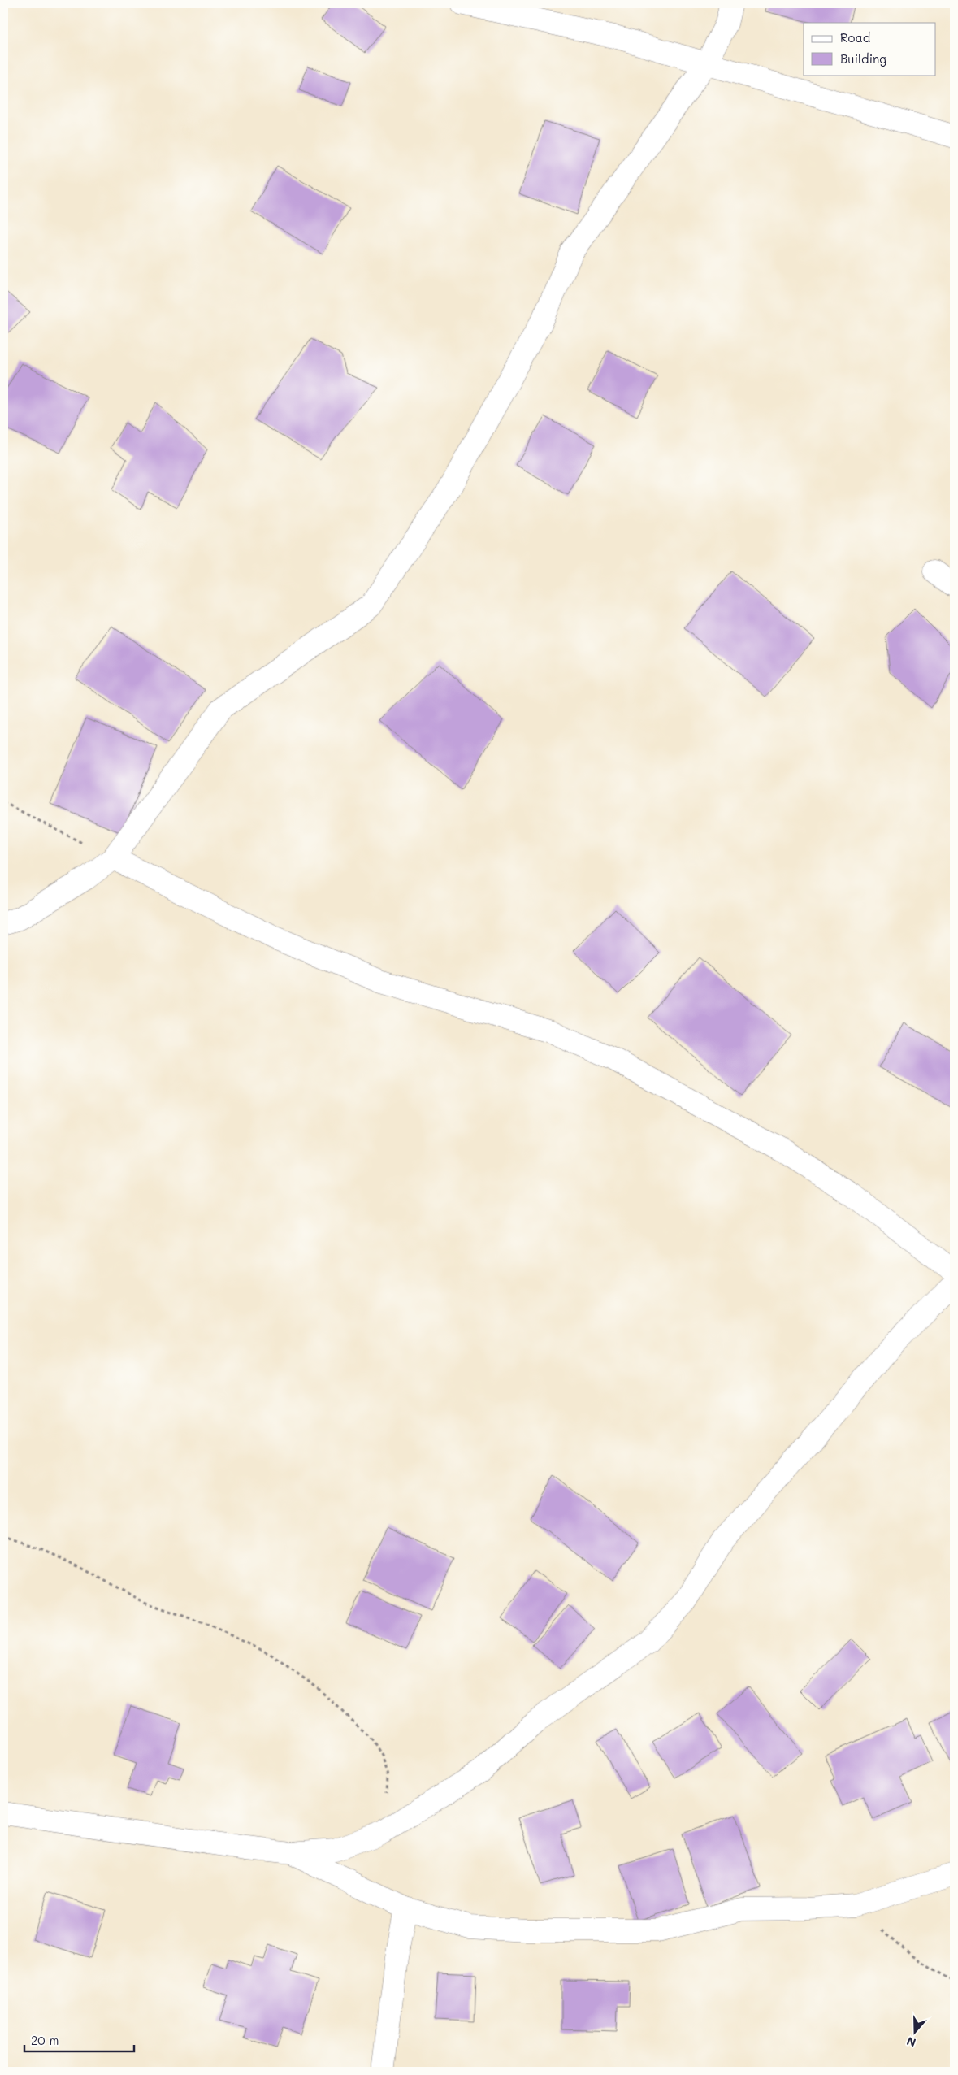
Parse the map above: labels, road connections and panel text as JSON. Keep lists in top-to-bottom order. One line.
{"legend":["Road","Building"],"scale_bar":"20 m","north":"bottom"}
